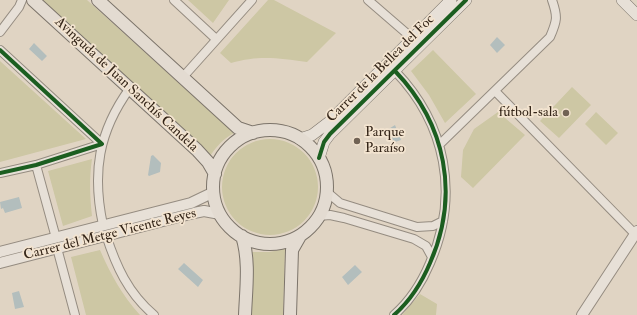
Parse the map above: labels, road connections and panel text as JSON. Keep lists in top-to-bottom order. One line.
{"streets":{"main road":["Carrer de la Bellea del Foc","Avinguda de Juan Sanchís Candela"],"street":["Carrer del Metge Vicente Reyes"]},"crossings":[["Carrer de la Bellea del Foc","Avinguda de Juan Sanchís Candela"],["Carrer de la Bellea del Foc","Carrer del Metge Vicente Reyes"],["Avinguda de Juan Sanchís Candela","Carrer del Metge Vicente Reyes"]],"places":["fútbol-sala","Parque Paraíso"]}
